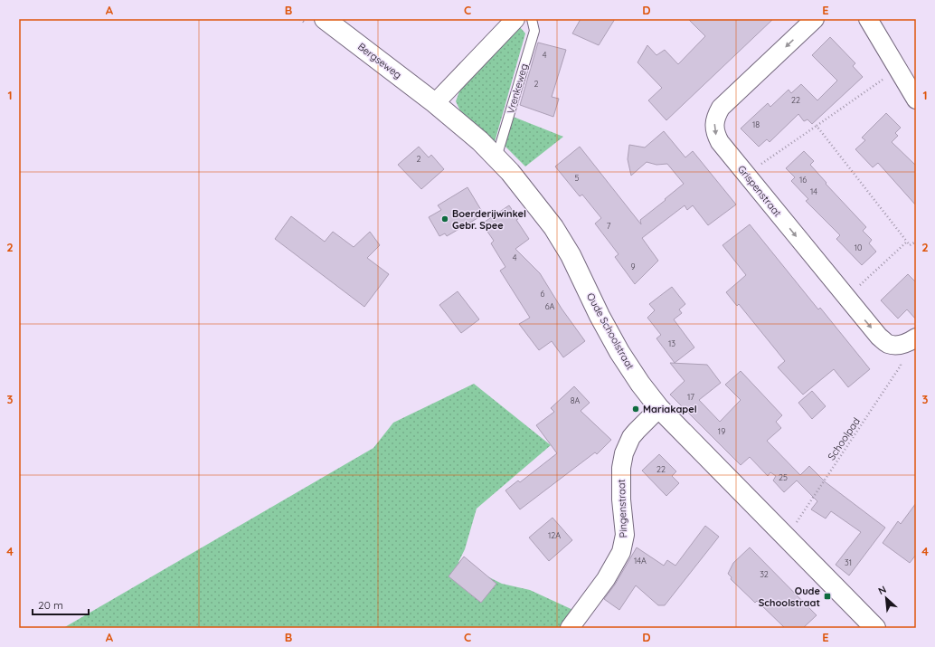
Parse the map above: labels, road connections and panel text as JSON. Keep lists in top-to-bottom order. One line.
{"streets":{"street":["Bergseweg","Grispenstraat","Oude Schoolstraat","Pingenstraat"],"lane":["Vrenkeweg"],"path":["Schoolpad"]},"crossings":[["Bergseweg","Oude Schoolstraat"],["Vrenkeweg","Oude Schoolstraat"],["Grispenstraat","Schoolpad"],["Oude Schoolstraat","Schoolpad"],["Oude Schoolstraat","Pingenstraat"]],"places":{"other":["Boerderijwinkel Gebr. Spee","Mariakapel"],"transit":["Oude Schoolstraat"]},"house_numbers":["4","2","22","18","2","5","16","14","7","10","4","9","6","6A","13","17","8A","19","22","25","12A","14A","31","32"],"scale_bar":"20 m","north":"top left","grid":{"columns":["A","B","C","D","E"],"rows":["1","2","3","4"]}}
